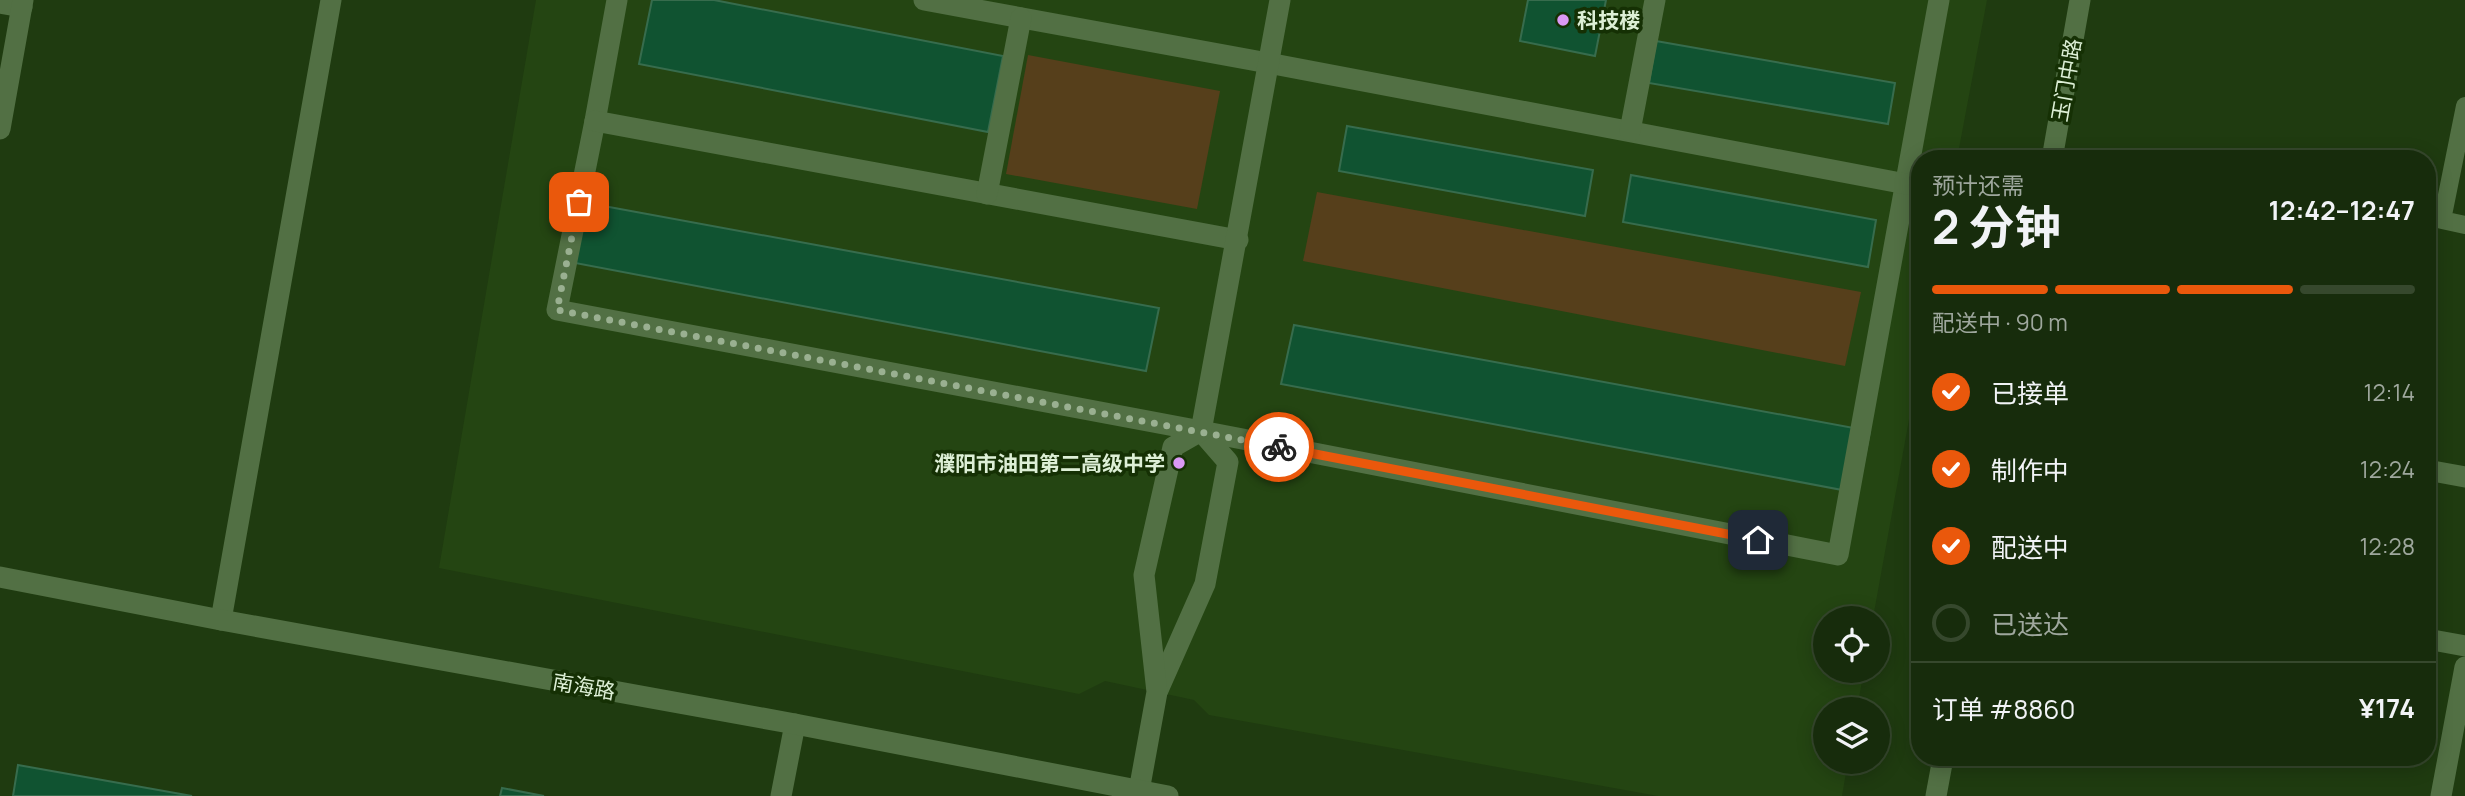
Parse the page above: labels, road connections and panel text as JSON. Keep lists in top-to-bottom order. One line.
{"streets":{"street":["玉门中路","南海路"]},"places":["科技楼","濮阳市油田第二高级中学"],"page":{"heading":["2 分钟","预计还需","12:42–12:47"],"panel":["订单 #8860","¥174"],"bar":"配送中 · 90 m","list":[["已接单","12:14"],["制作中","12:24"],["配送中","12:28"],"已送达"]}}
